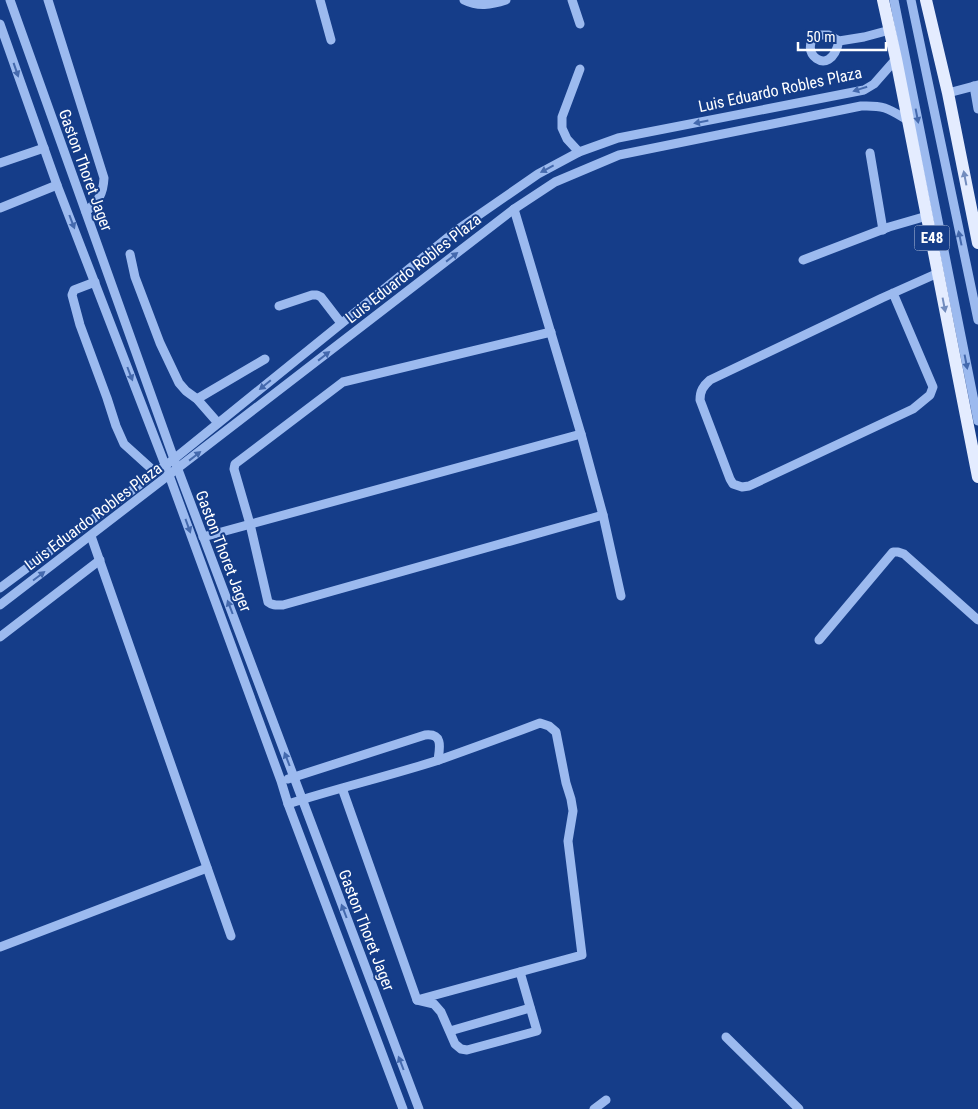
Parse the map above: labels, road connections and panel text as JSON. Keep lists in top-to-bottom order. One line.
{"streets":{"main road":["E48"],"street":["Luis Eduardo Robles Plaza","Gaston Thoret Jager"]},"crossings":[["Luis Eduardo Robles Plaza","Gaston Thoret Jager"],["Luis Eduardo Robles Plaza","E48"]],"scale_bar":"50 m"}
